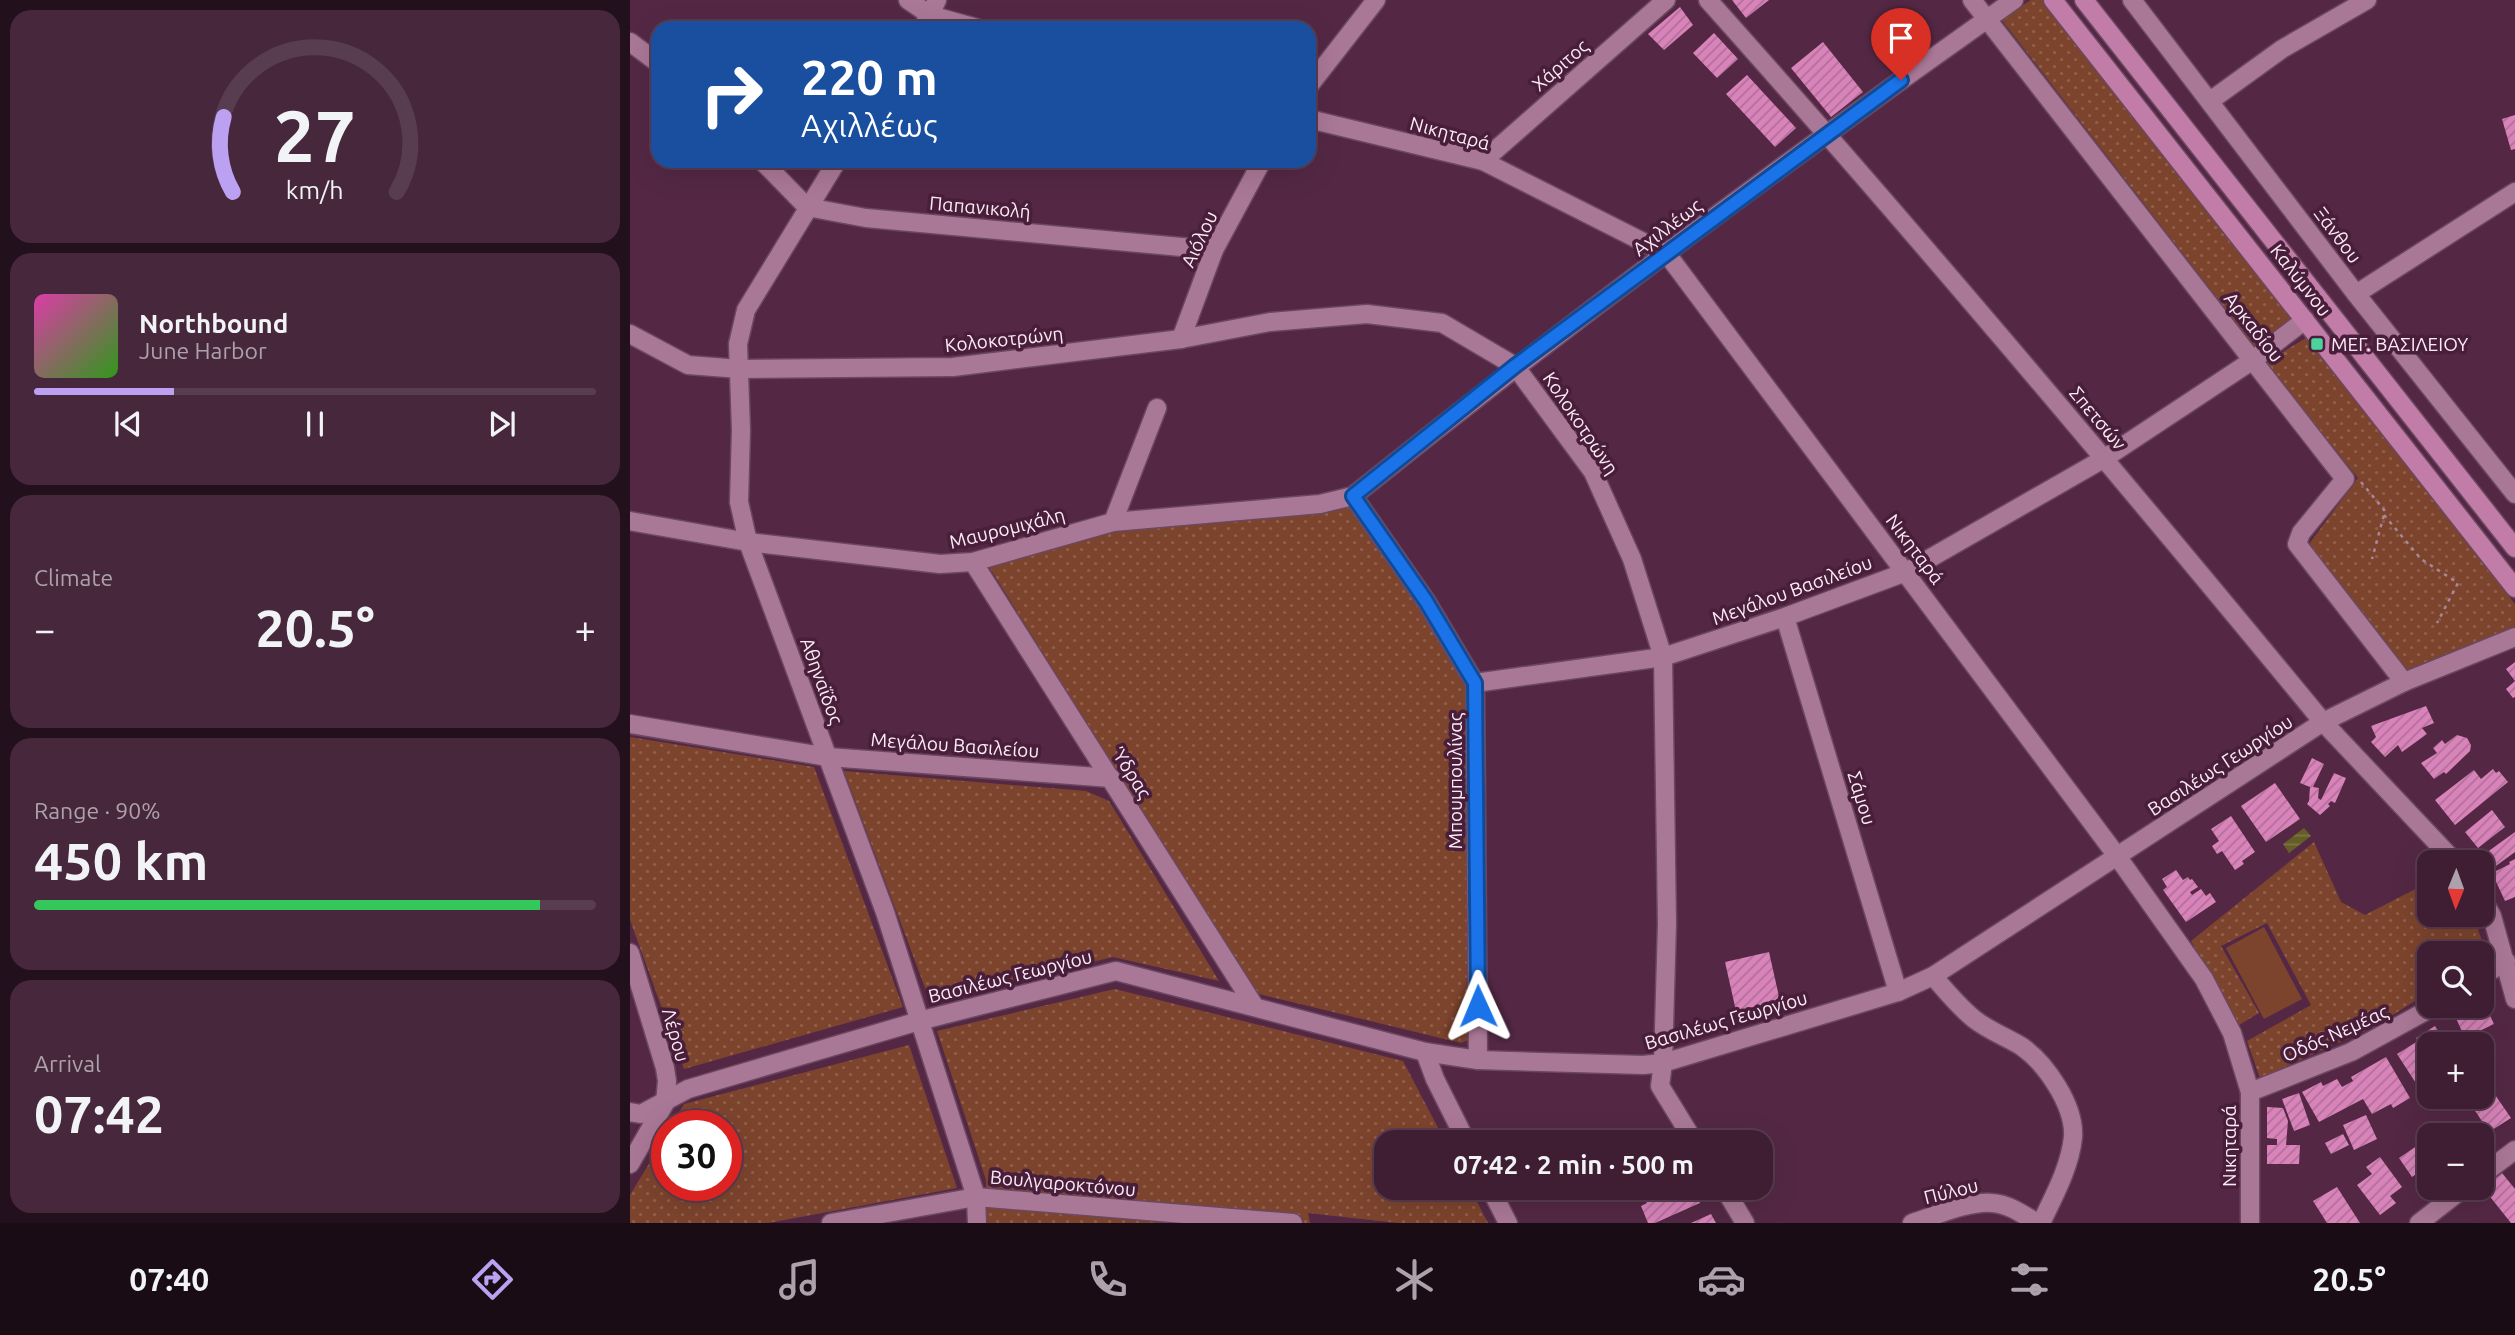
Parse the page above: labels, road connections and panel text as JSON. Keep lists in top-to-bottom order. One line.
{"streets":{"main road":["Καλύμνου"],"street":["Χάριτος","Νικηταρά","Παπανικολή","Αχιλλέως","Ξάνθου","Αιόλου","Αρκαδίου","Κολοκοτρώνη","Σπετσών","Μαυρομιχάλη","Μεγάλου Βασιλείου","Αθηναΐδος","Βασιλέως Γεωργίου","Ύδρας","Μπουμπουλίνας","Σάμου","Οδóς Νεμέας","Λέρου","Βουλγαροκτόνου","Πύλου"]},"crossings":[["Χάριτος","Νικηταρά"],["Νικηταρά","Αχιλλέως"],["Νικηταρά","Μεγάλου Βασιλείου"],["Νικηταρά","Βασιλέως Γεωργίου"],["Νικηταρά","Οδóς Νεμέας"],["Παπανικολή","Αιόλου"],["Παπανικολή","Αθηναΐδος"],["Αχιλλέως","Αρκαδίου"],["Αχιλλέως","Κολοκοτρώνη"],["Αχιλλέως","Σπετσών"],["Αχιλλέως","Μαυρομιχάλη"],["Αιόλου","Κολοκοτρώνη"],["Καλύμνου","Μεγάλου Βασιλείου"],["Αρκαδίου","Μεγάλου Βασιλείου"],["Κολοκοτρώνη","Μεγάλου Βασιλείου"],["Κολοκοτρώνη","Αθηναΐδος"],["Κολοκοτρώνη","Βασιλέως Γεωργίου"],["Σπετσών","Μεγάλου Βασιλείου"],["Σπετσών","Βασιλέως Γεωργίου"],["Μαυρομιχάλη","Αθηναΐδος"],["Μαυρομιχάλη","Ύδρας"],["Μεγάλου Βασιλείου","Αθηναΐδος"],["Μεγάλου Βασιλείου","Ύδρας"],["Μεγάλου Βασιλείου","Μπουμπουλίνας"],["Μεγάλου Βασιλείου","Σάμου"],["Αθηναΐδος","Βασιλέως Γεωργίου"],["Αθηναΐδος","Βουλγαροκτόνου"],["Βασιλέως Γεωργίου","Ύδρας"],["Βασιλέως Γεωργίου","Μπουμπουλίνας"],["Βασιλέως Γεωργίου","Σάμου"],["Βασιλέως Γεωργίου","Λέρου"]],"places":{"transit":["ΜΕΓ. ΒΑΣΙΛΕΙΟΥ"]},"north":"bottom","page":{"turn":["220 m","Αχιλλέως"],"song":["Northbound","June Harbor"],"tile":["Climate",["Range · 90%","450 km"],["Arrival","07:42"]],"heat":["−","20.5°","+"],"map_buttons":["+","−"],"limit":"30","trip":"07:42 · 2 min · 500 m","tabs":["07:40","20.5°"],"gauge":["27","km/h"]}}
